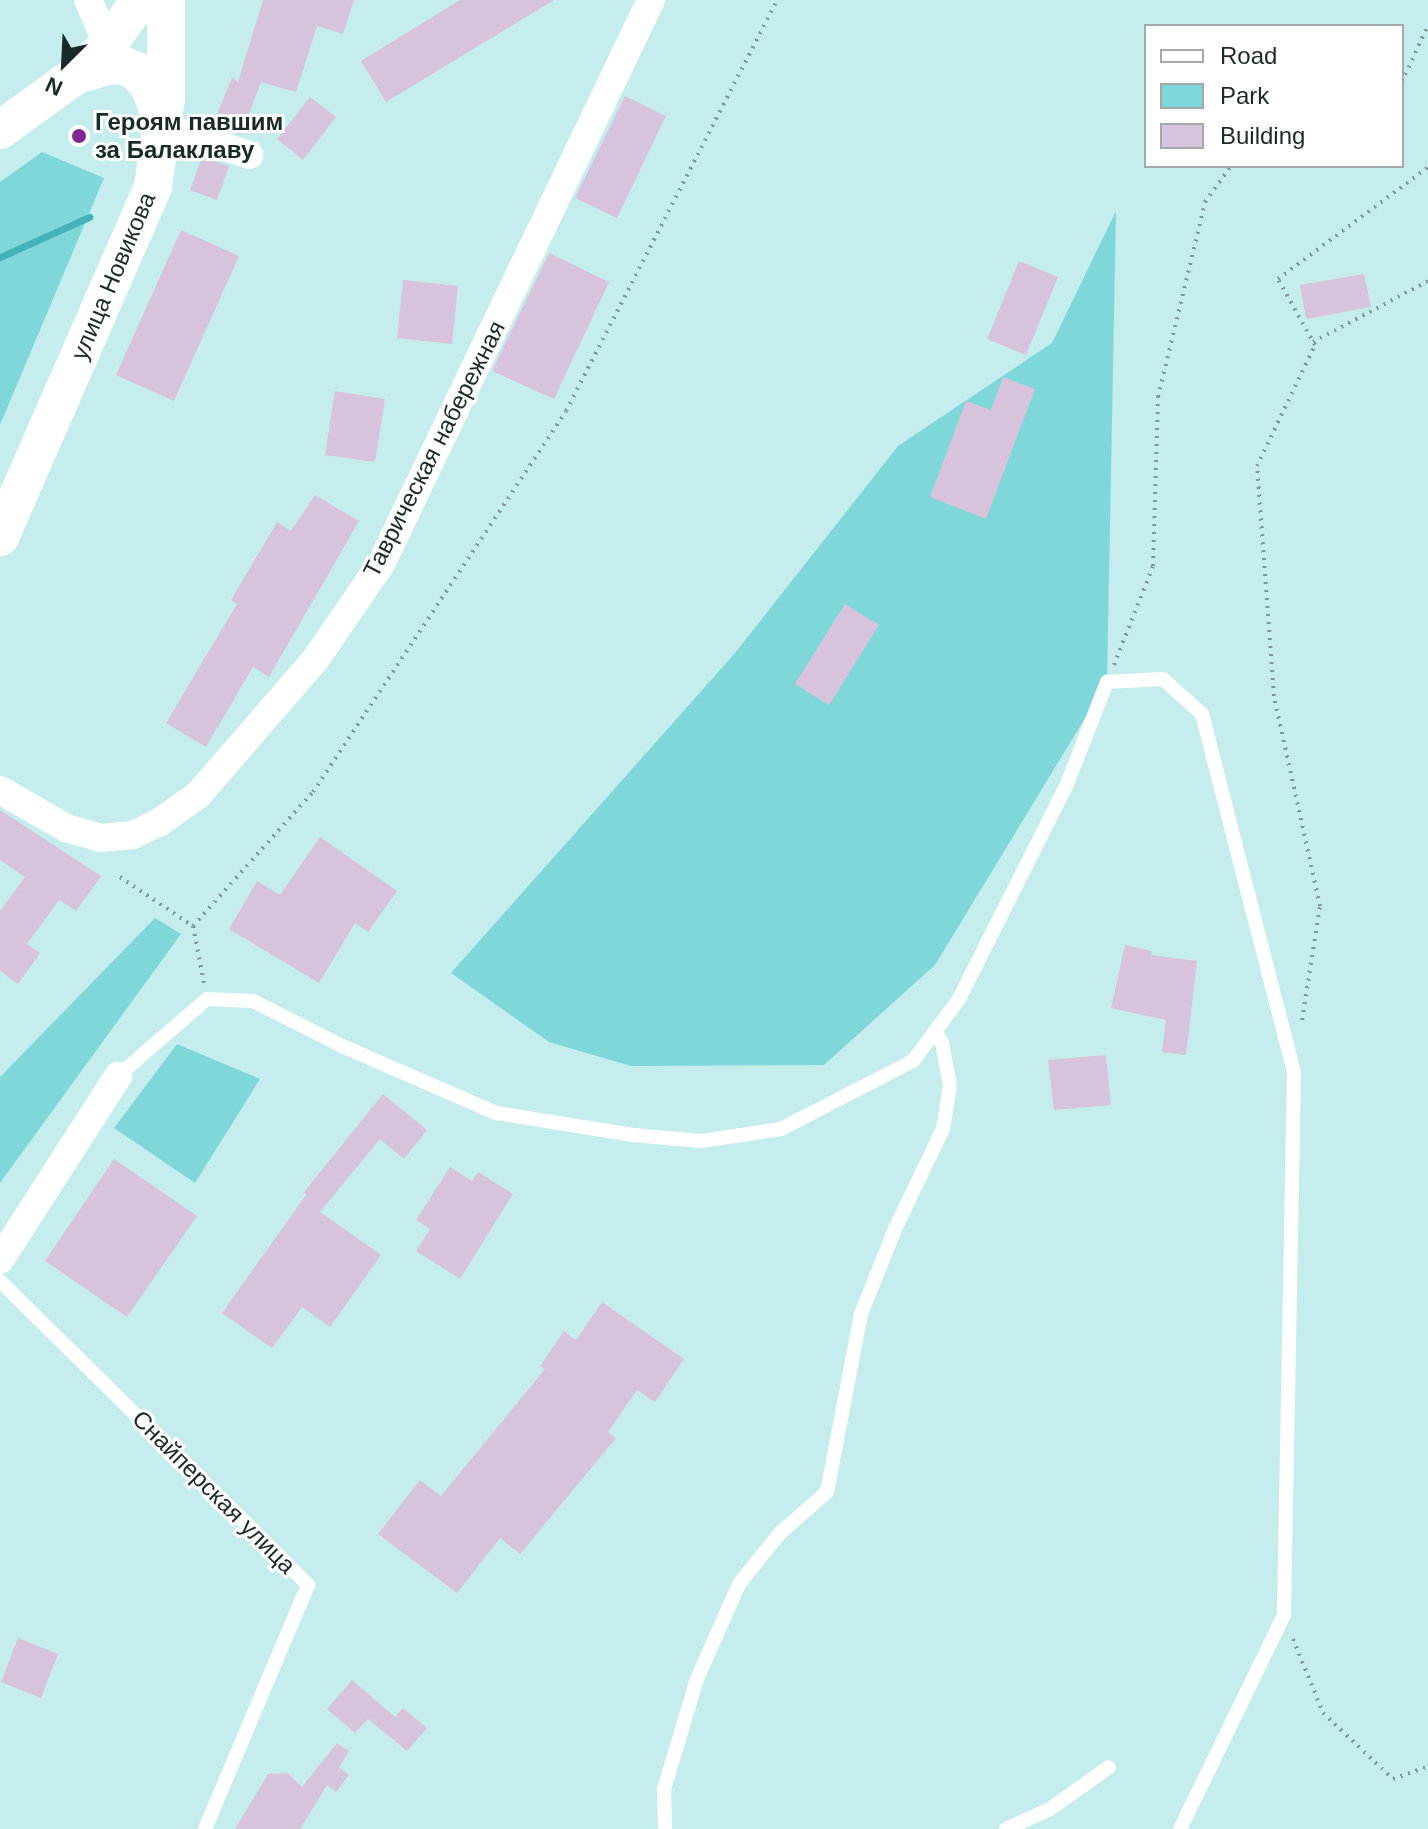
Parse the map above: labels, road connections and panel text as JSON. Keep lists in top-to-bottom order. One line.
{"streets":{"main road":["улица Новикова"],"street":["Таврическая набережная"],"lane":["Снайперская улица"]},"places":["Героям павшим за Балаклаву"],"legend":["Road","Park","Building"],"north":"bottom left"}
